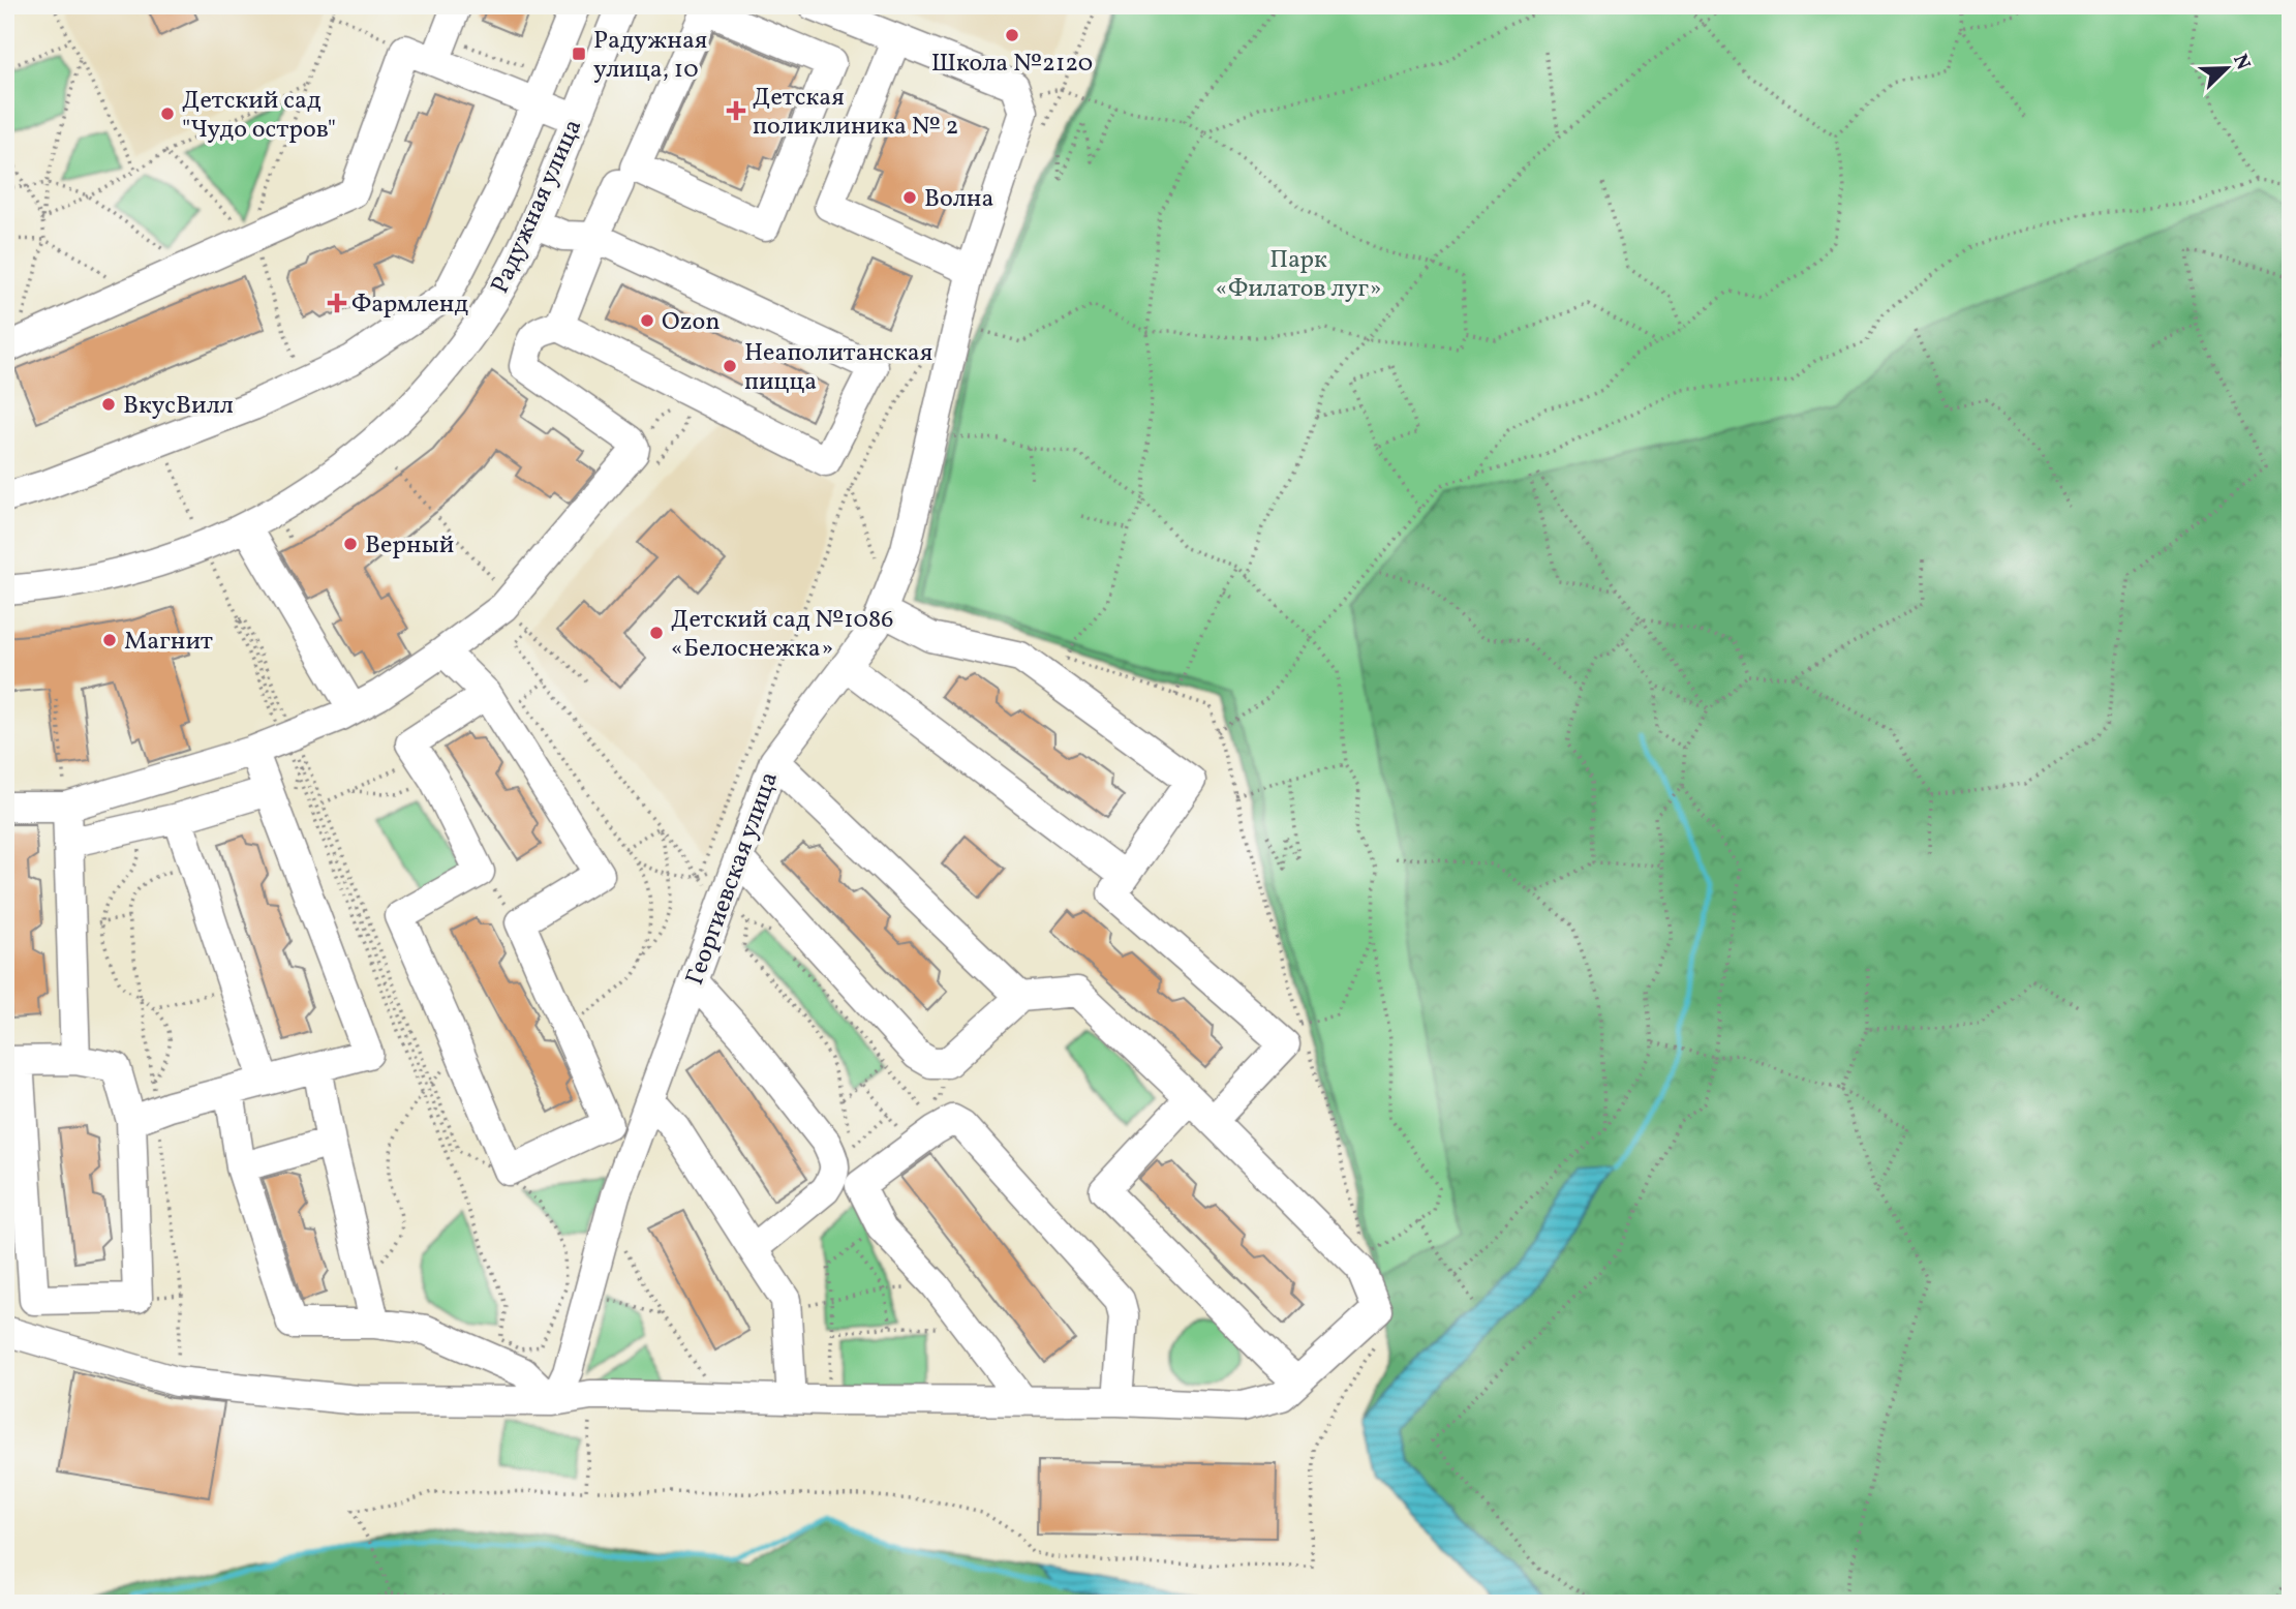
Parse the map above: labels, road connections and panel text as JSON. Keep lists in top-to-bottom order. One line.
{"streets":{"street":["Радужная улица","Георгиевская улица"]},"parks":["Парк «Филатов луг»"],"places":{"other":["Школа №2120","Детский сад \"Чудо остров\"","Волна","Ozon","Неаполитанская пицца","ВкусВилл","Верный","Детский сад №1086 «Белоснежка»","Магнит"],"transit":["Радужная улица, 10"],"health":["Детская поликлиника № 2","Фармленд"]},"north":"top right"}
